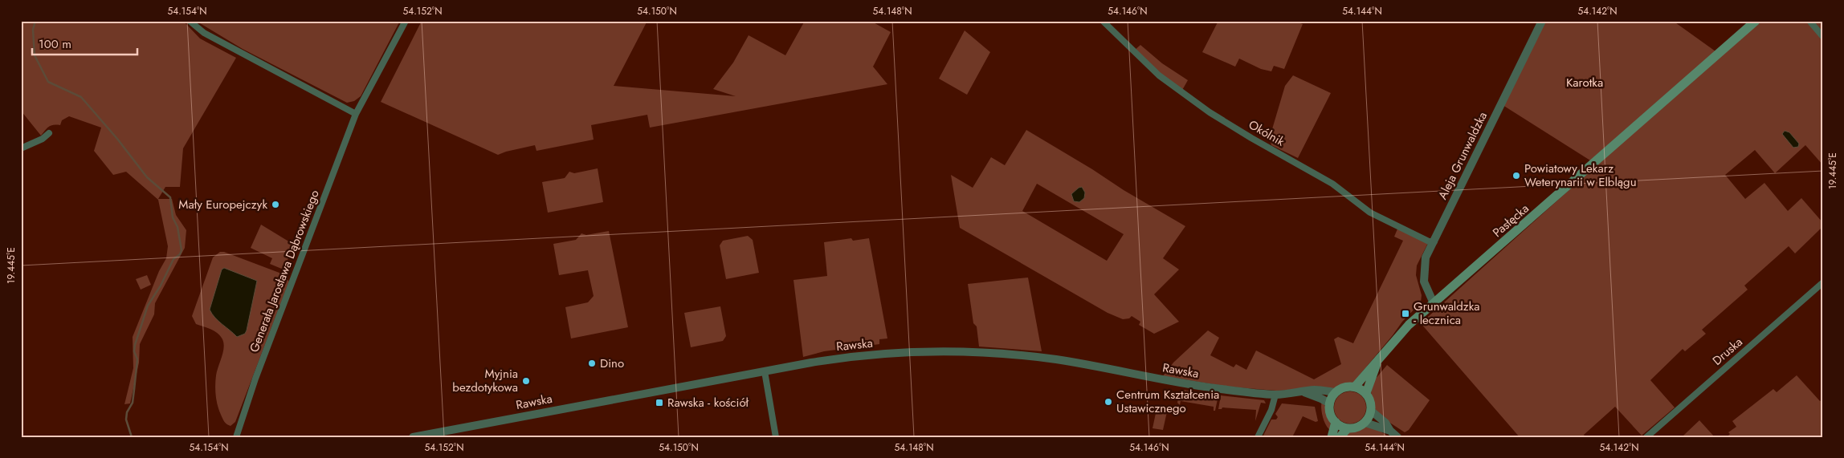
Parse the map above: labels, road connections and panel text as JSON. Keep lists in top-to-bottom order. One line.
{"streets":{"main road":["Pasłęcka"],"street":["Okólnik","Aleja Grunwaldzka","Generała Jarosława Dąbrowskiego","Rawska","Druska"]},"crossings":[["Okólnik","Aleja Grunwaldzka"],["Aleja Grunwaldzka","Pasłęcka"],["Pasłęcka","Rawska"]],"parks":["Karotka"],"places":{"other":["Powiatowy Lekarz Weterynarii w Elblągu","Mały Europejczyk","Dino","Myjnia bezdotykowa","Centrum Kształcenia Ustawicznego"],"transit":["Grunwaldzka - lecznica","Rawska - kościół"]},"scale_bar":"100 m","coordinates":["54.154°N","54.152°N","54.150°N","54.148°N","54.146°N","54.144°N","54.142°N","19.445°E"]}
